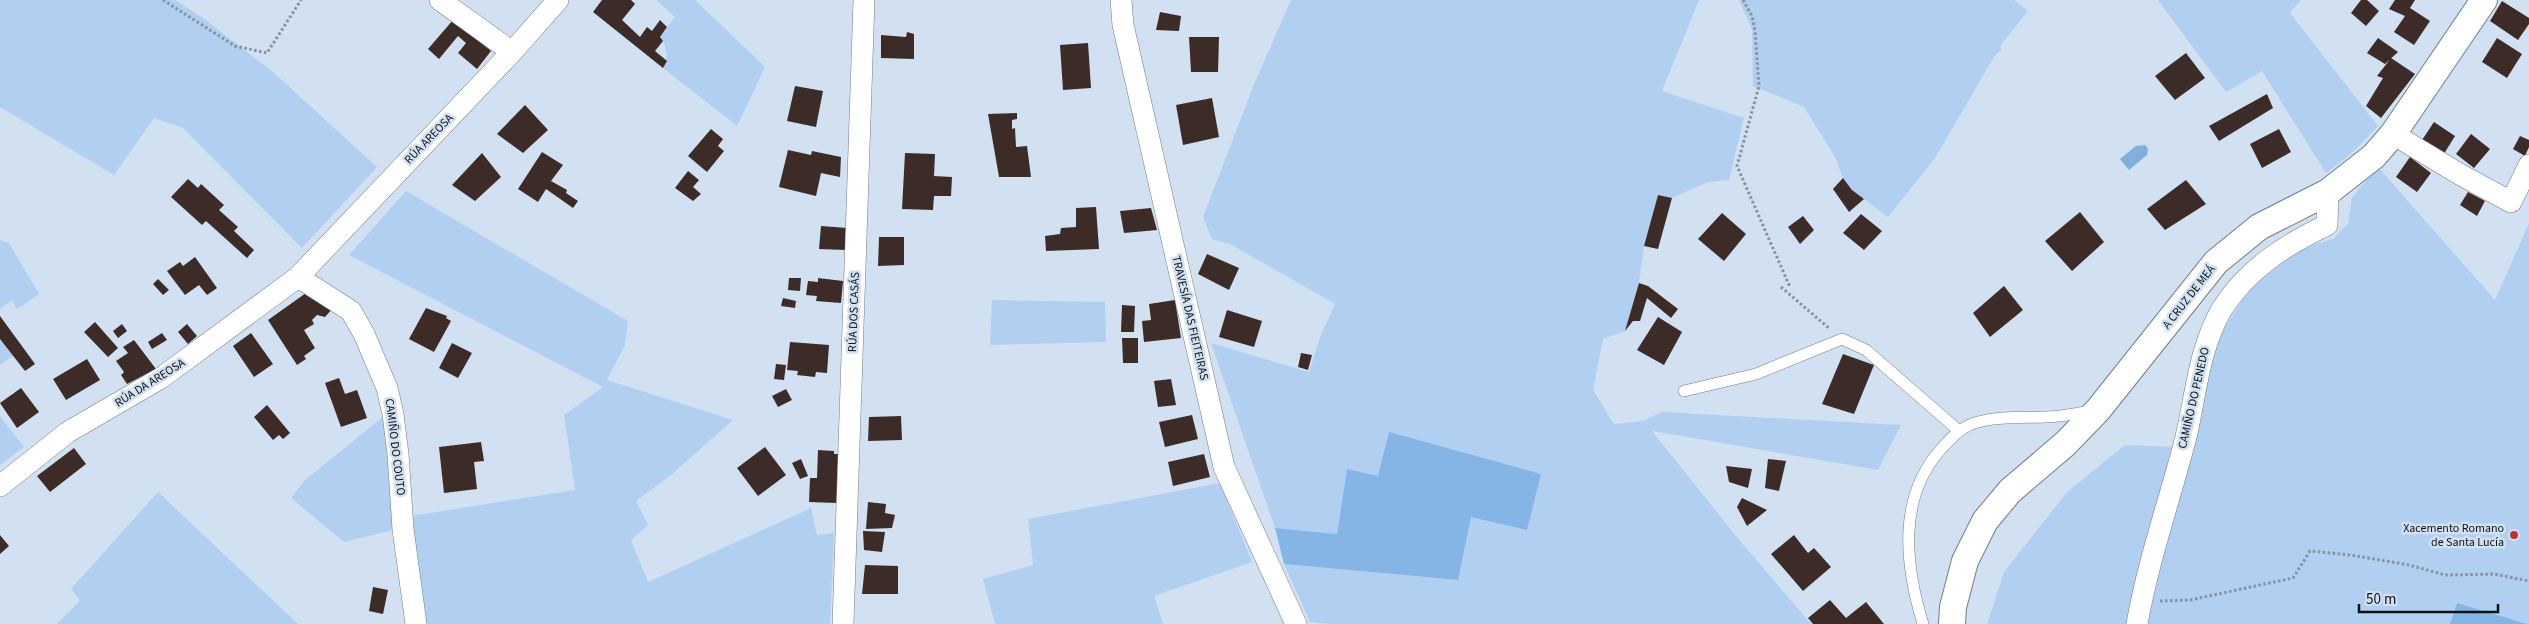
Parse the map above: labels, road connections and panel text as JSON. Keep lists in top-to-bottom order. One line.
{"streets":{"street":["RÚA AREOSA","A CRUZ DE MEÁ","RÚA DOS CASÁS","TRAVESÍA DAS FIEITEIRAS","RÚA DA AREOSA","CAMIÑO DO PENEDO","CAMIÑO DO COUTO"]},"crossings":[["RÚA AREOSA","RÚA DA AREOSA"],["RÚA AREOSA","CAMIÑO DO COUTO"],["A CRUZ DE MEÁ","CAMIÑO DO PENEDO"],["RÚA DA AREOSA","CAMIÑO DO COUTO"]],"places":["Xacemento Romano de Santa Lucía"],"scale_bar":"50 m"}
